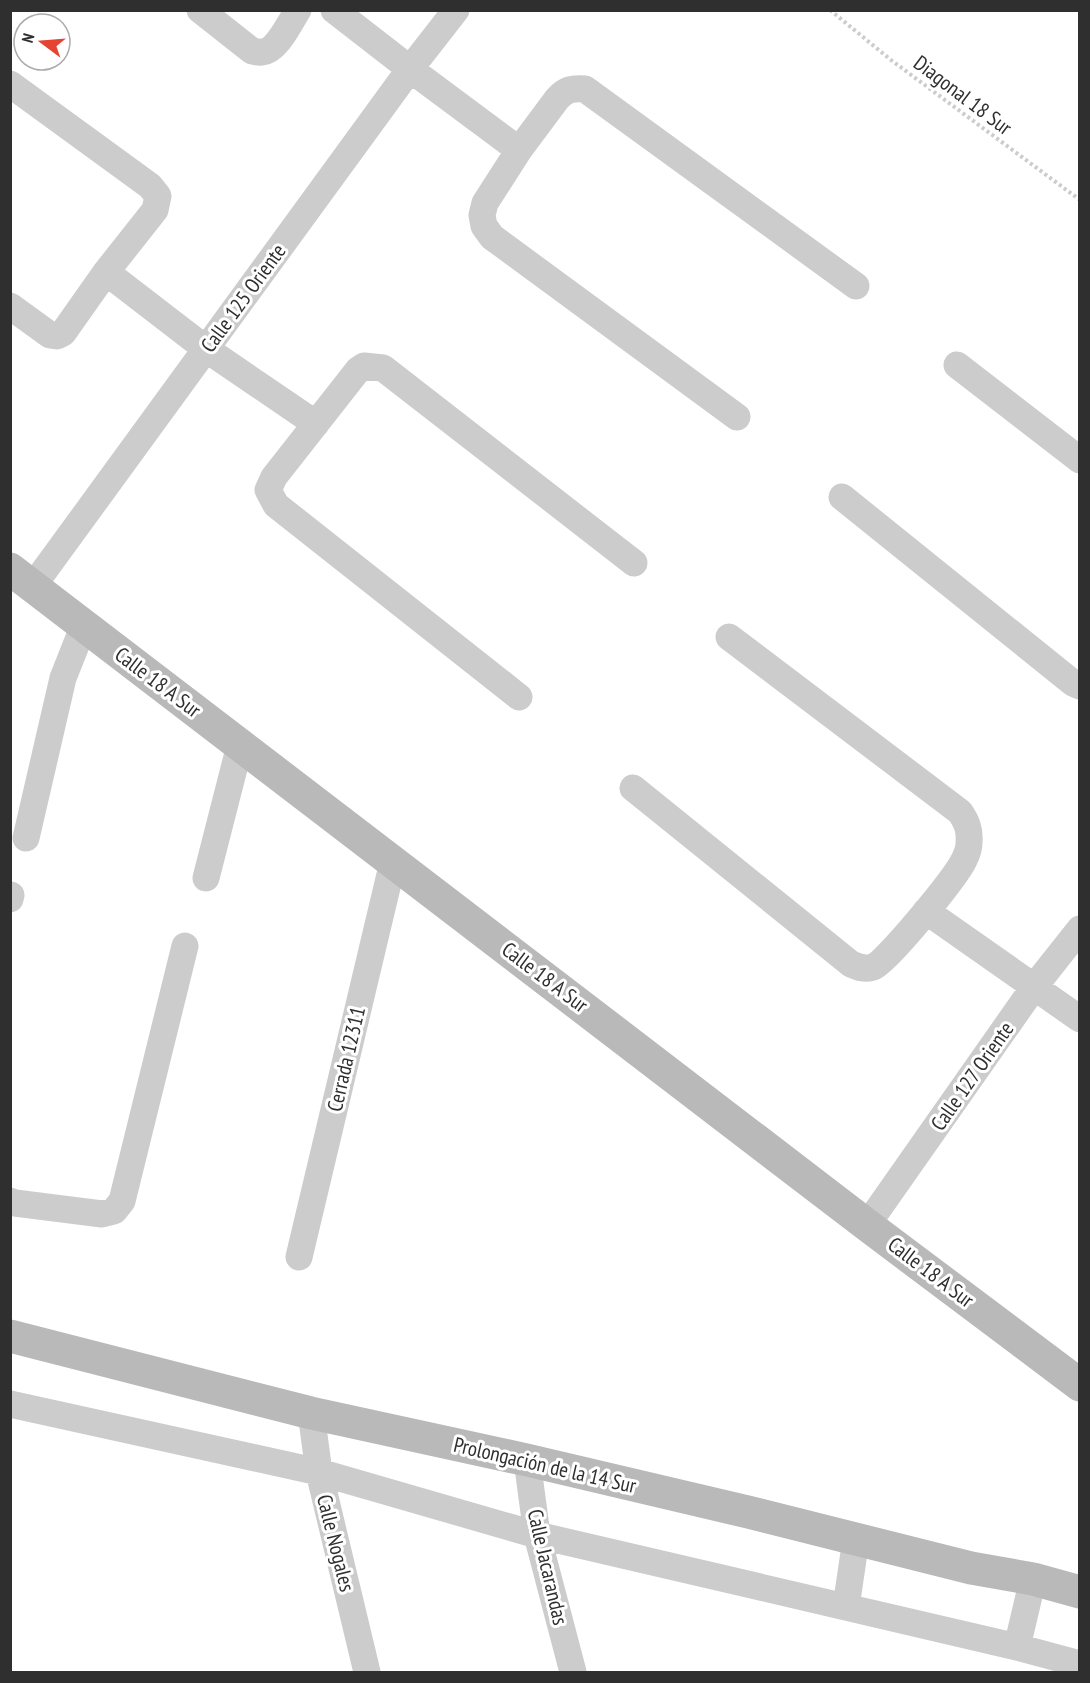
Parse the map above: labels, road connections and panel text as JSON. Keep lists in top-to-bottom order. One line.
{"streets":{"street":["Calle 125 Oriente","Calle 18 A Sur","Cerrada 12311","Calle 127 Oriente","Prolongación de la 14 Sur","Calle Nogales","Calle Jacarandas"],"path":["Diagonal 18 Sur"]},"crossings":[["Calle 125 Oriente","Calle 18 A Sur"],["Calle 18 A Sur","Cerrada 12311"],["Calle 18 A Sur","Calle 127 Oriente"],["Prolongación de la 14 Sur","Calle Nogales"],["Prolongación de la 14 Sur","Calle Jacarandas"]],"north":"left"}
